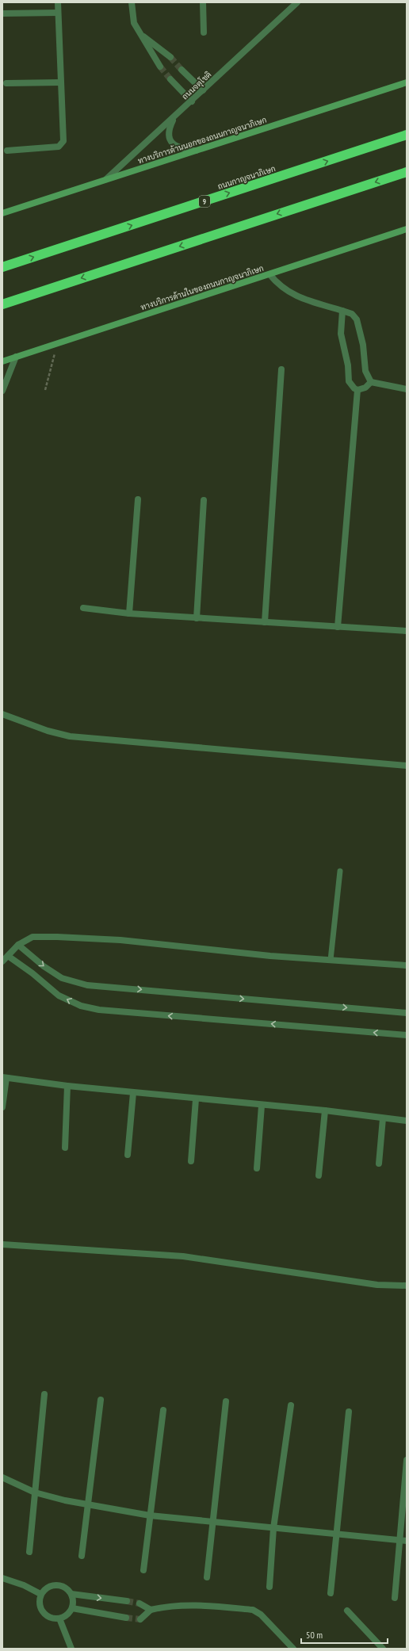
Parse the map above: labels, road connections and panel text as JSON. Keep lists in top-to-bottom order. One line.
{"streets":{"highway":["ถนนกาญจนาภิเษก","9"],"main road":["ทางบริการด้านนอกของถนนกาญจนาภิเษก","ทางบริการด้านในของถนนกาญจนาภิเษก"],"street":["ถนนจตุโชติ"]},"crossings":[["ถนนจตุโชติ","ทางบริการด้านนอกของถนนกาญจนาภิเษก"]],"scale_bar":"50 m"}
